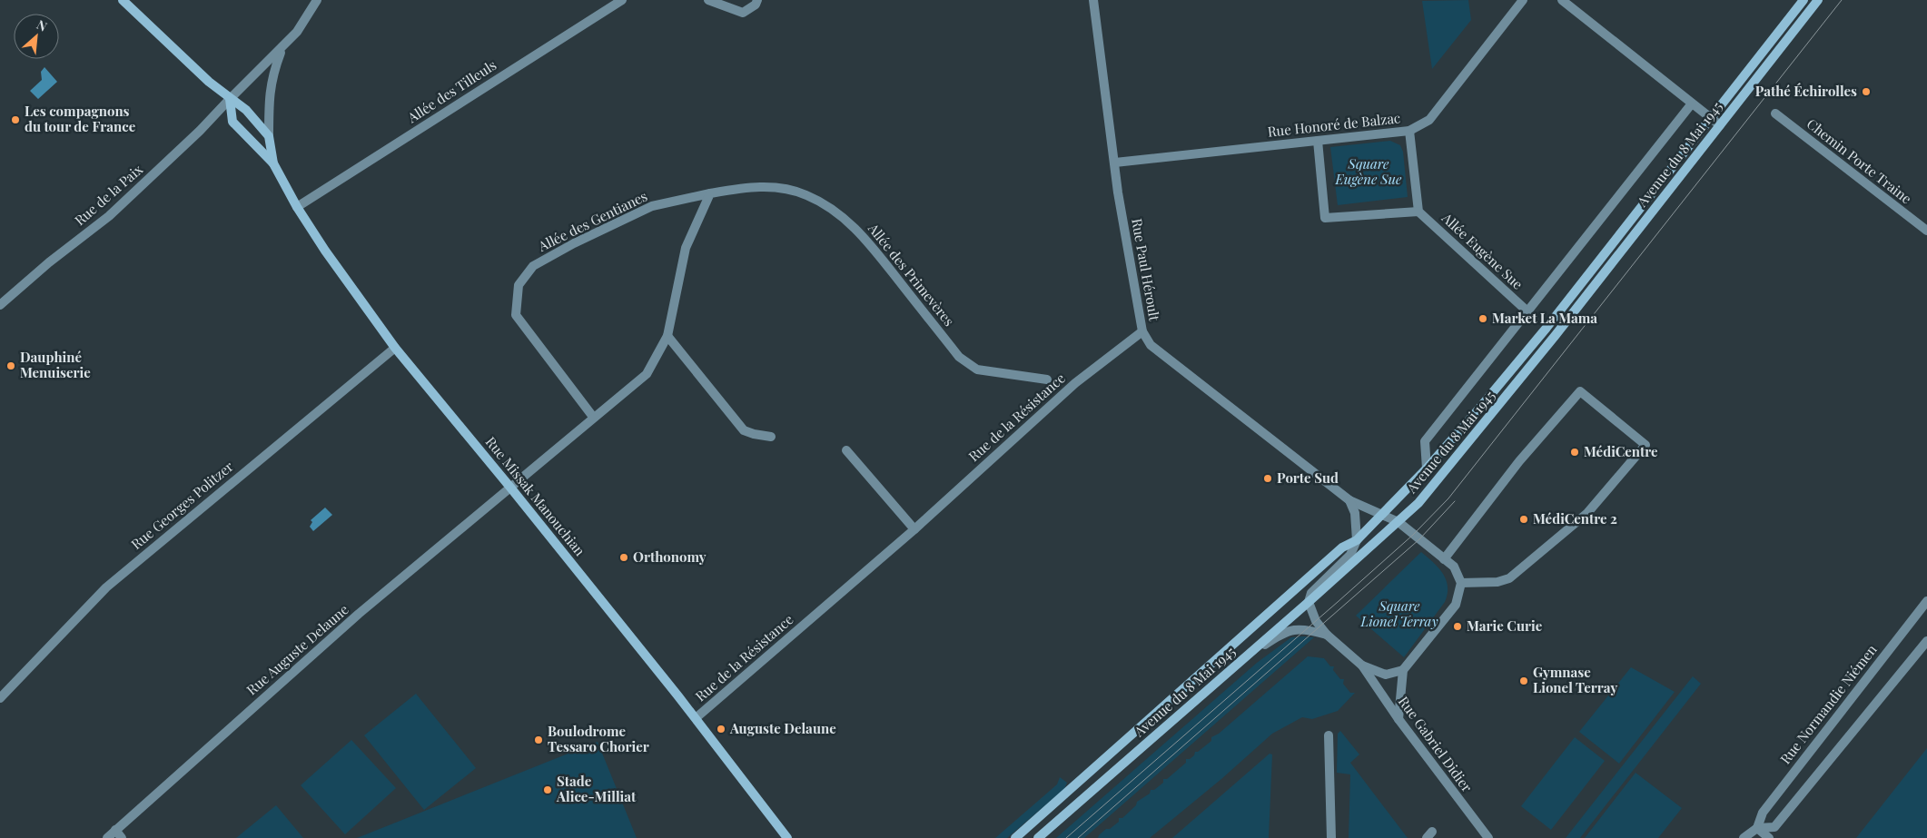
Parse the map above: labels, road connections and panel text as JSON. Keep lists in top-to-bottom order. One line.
{"streets":{"main road":["Avenue du 8 Mai 1945","Rue Missak Manouchian"],"street":["Allée des Tilleuls","Rue Honoré de Balzac","Chemin Porte Traine","Rue de la Paix","Allée des Gentianes","Allée Eugène Sue","Rue Paul Héroult","Allée des Primevères","Rue de la Résistance","Rue Georges Politzer","Rue Auguste Delaune","Rue Normandie Niémen","Rue Gabriel Didier"]},"crossings":[["Allée des Tilleuls","Rue Missak Manouchian"],["Rue Honoré de Balzac","Rue Paul Héroult"],["Avenue du 8 Mai 1945","Allée Eugène Sue"],["Avenue du 8 Mai 1945","Rue Paul Héroult"],["Avenue du 8 Mai 1945","Rue Gabriel Didier"],["Rue de la Paix","Rue Missak Manouchian"],["Allée des Gentianes","Allée des Primevères"],["Rue Paul Héroult","Rue de la Résistance"],["Rue Paul Héroult","Rue Gabriel Didier"],["Rue de la Résistance","Rue Missak Manouchian"],["Rue Missak Manouchian","Rue Georges Politzer"],["Rue Missak Manouchian","Rue Auguste Delaune"]],"parks":["Square Eugène Sue","Square Lionel Terray"],"places":["Pathé Échirolles","Les compagnons du tour de France","Market La Mama","Dauphiné Menuiserie","MédiCentre","Porte Sud","MédiCentre 2","Orthonomy","Marie Curie","Gymnase Lionel Terray","Auguste Delaune","Boulodrome Tessaro Chorier","Stade Alice-Milliat"],"north":"top right"}
